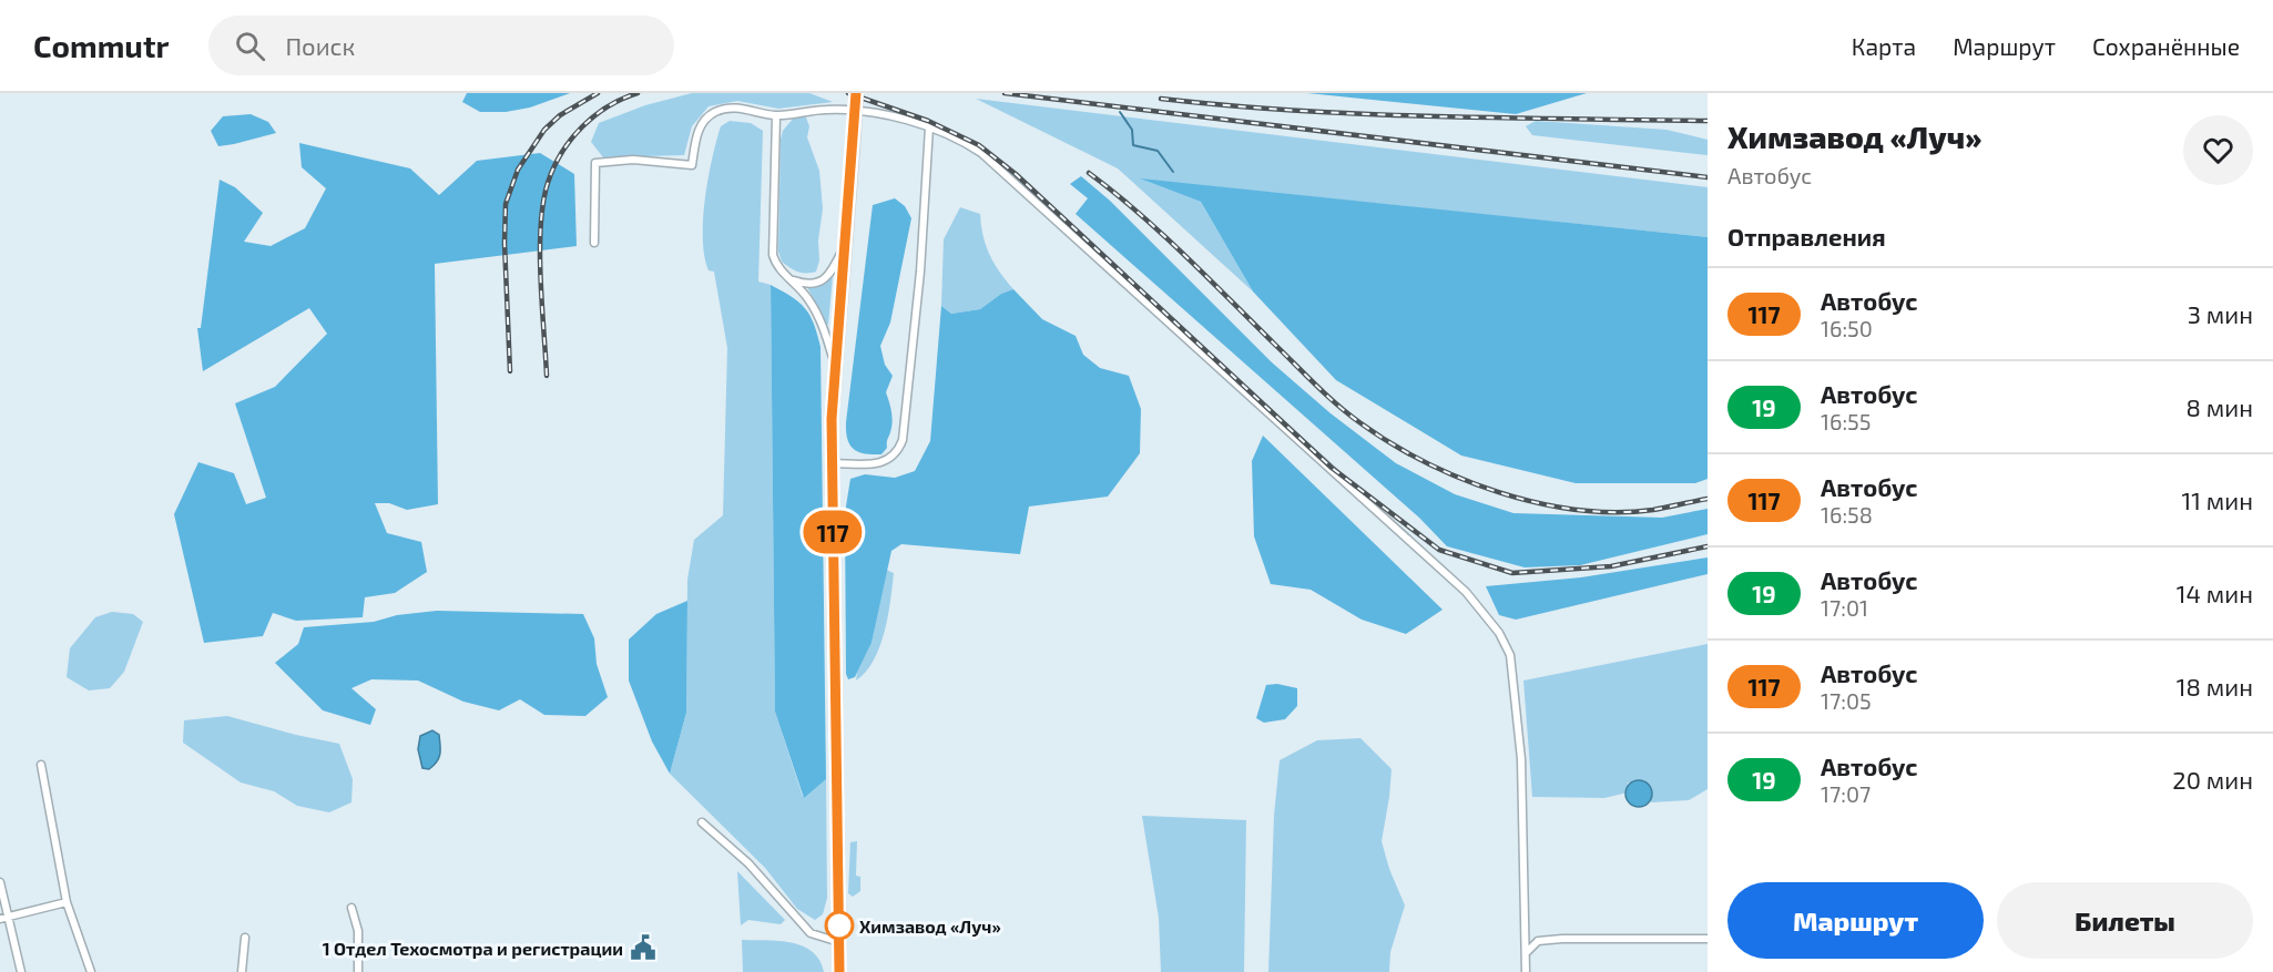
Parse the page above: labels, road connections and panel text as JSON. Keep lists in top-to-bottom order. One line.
{"places":{"other":["Химзавод «Луч»"],"public building":["1 Отдел Техосмотра и регистрации"]},"lines":["bus line 117"],"page":{"header":"Commutr","search":"Поиск","nav":["Карта","Маршрут","Сохранённые"],"on_map":"117","heading":[["Химзавод «Луч»","Автобус"],"Отправления"],"list":[{"mark":"117","name":"Автобус","note":"16:50","value":"3 мин"},{"mark":"19","name":"Автобус","note":"16:55","value":"8 мин"},{"mark":"117","name":"Автобус","note":"16:58","value":"11 мин"},{"mark":"19","name":"Автобус","note":"17:01","value":"14 мин"},{"mark":"117","name":"Автобус","note":"17:05","value":"18 мин"},{"mark":"19","name":"Автобус","note":"17:07","value":"20 мин"}],"buttons":["Маршрут","Билеты"]}}
